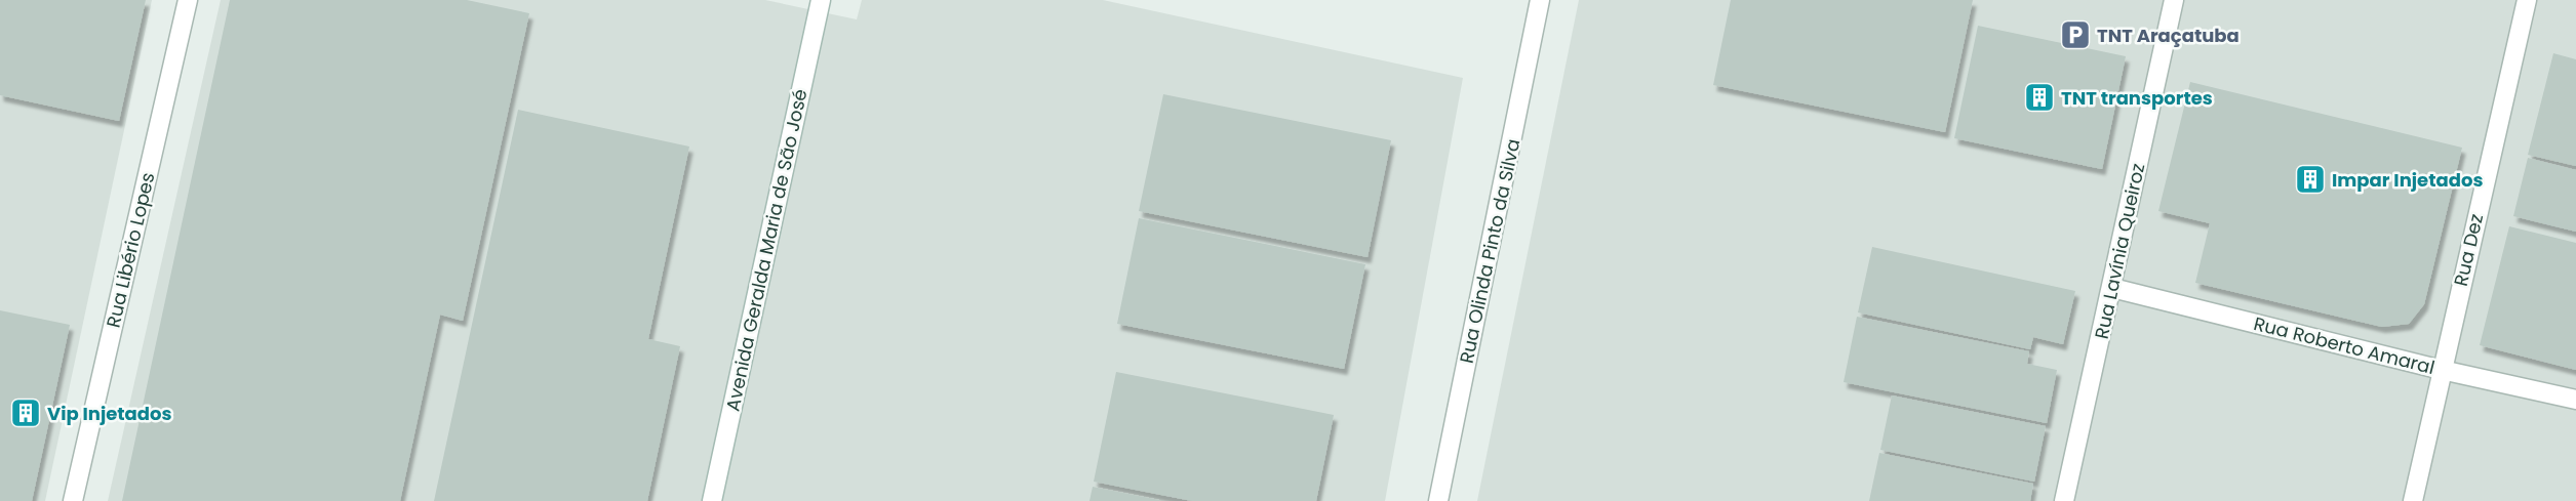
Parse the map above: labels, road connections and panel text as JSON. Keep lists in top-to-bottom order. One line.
{"streets":{"street":["Rua Libério Lopes","Avenida Geralda Maria de São José","Rua Dez","Rua Olinda Pinto da Silva","Rua Lavínia Queiroz","Rua Roberto Amaral"]},"crossings":[["Rua Dez","Rua Roberto Amaral"],["Rua Lavínia Queiroz","Rua Roberto Amaral"]],"places":{"parking":["TNT Araçatuba"],"building":["TNT transportes","Impar Injetados","Vip Injetados"]}}
